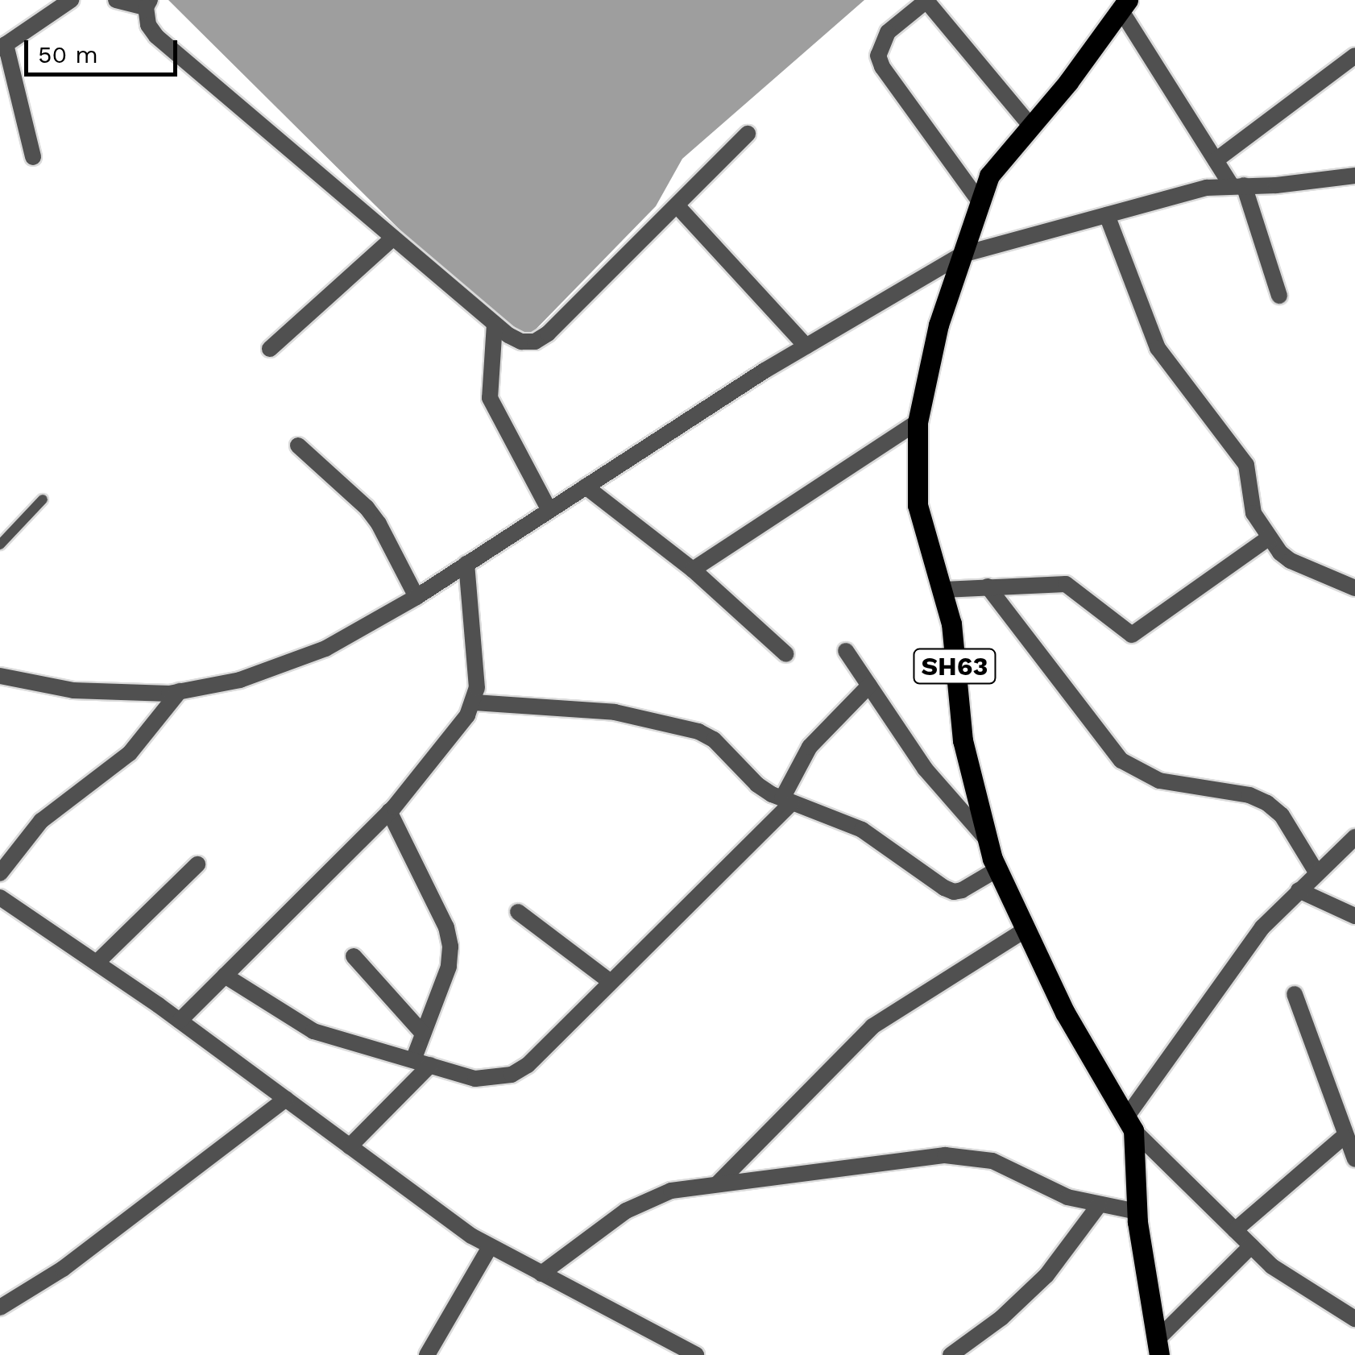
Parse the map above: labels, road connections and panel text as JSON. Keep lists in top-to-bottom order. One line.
{"streets":{"main road":["SH63"]},"scale_bar":"50 m"}
